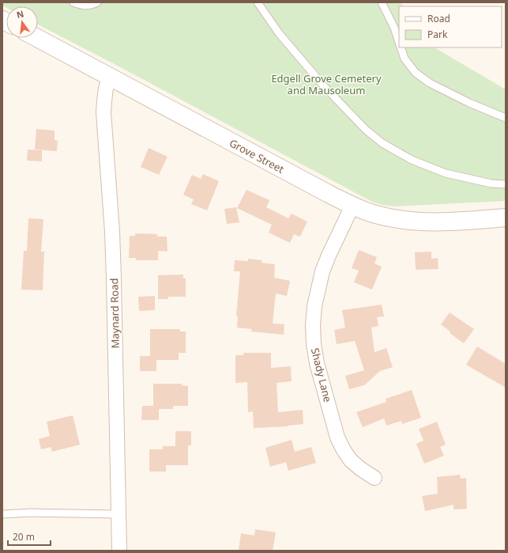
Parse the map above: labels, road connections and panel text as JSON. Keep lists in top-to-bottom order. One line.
{"streets":{"street":["Grove Street","Maynard Road","Shady Lane"]},"crossings":[["Grove Street","Maynard Road"],["Grove Street","Shady Lane"]],"parks":["Edgell Grove Cemetery and Mausoleum"],"legend":["Road","Park"],"scale_bar":"20 m","north":"top"}
